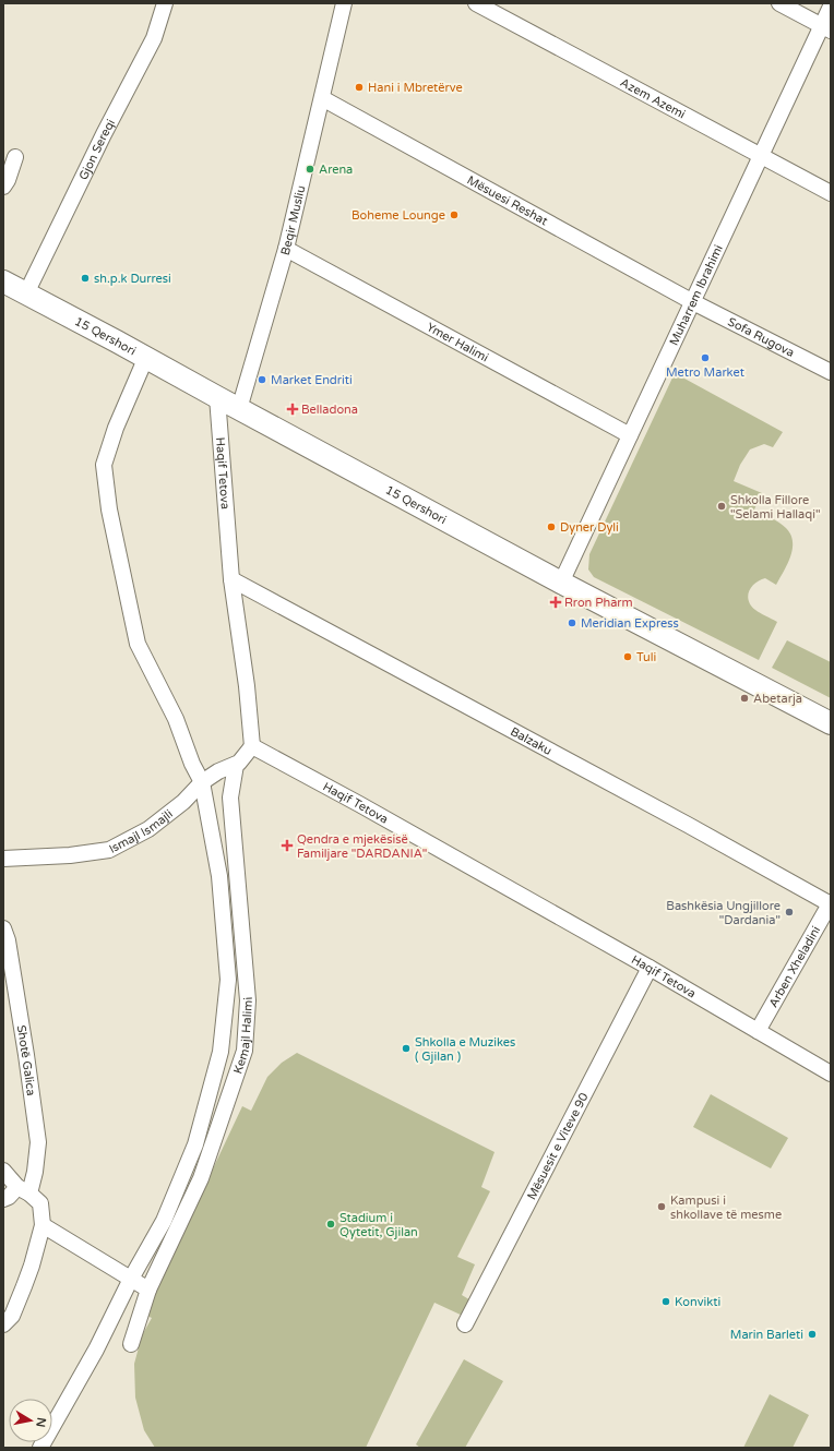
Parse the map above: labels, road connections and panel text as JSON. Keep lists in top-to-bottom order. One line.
{"streets":{"street":["Azem Azemi","Gjon Sereqi","Mësuesi Reshat","Beqir Musliu","Muharrem Ibrahimi","15 Qershori","Sofa Rugova","Ymer Halimi","Haqif Tetova","Balzaku","Ismajl Ismajli","Arben Xheladini","Kemajl Halimi","Shotë Galica","Mësuesit e Viteve 90"]},"crossings":[["Azem Azemi","Muharrem Ibrahimi"],["Gjon Sereqi","15 Qershori"],["Mësuesi Reshat","Beqir Musliu"],["Mësuesi Reshat","Muharrem Ibrahimi"],["Mësuesi Reshat","Sofa Rugova"],["Beqir Musliu","15 Qershori"],["Beqir Musliu","Ymer Halimi"],["Muharrem Ibrahimi","15 Qershori"],["Muharrem Ibrahimi","Sofa Rugova"],["Muharrem Ibrahimi","Ymer Halimi"],["15 Qershori","Haqif Tetova"],["Haqif Tetova","Balzaku"],["Haqif Tetova","Ismajl Ismajli"],["Haqif Tetova","Arben Xheladini"],["Haqif Tetova","Mësuesit e Viteve 90"],["Balzaku","Arben Xheladini"],["Ismajl Ismajli","Kemajl Halimi"]],"places":{"other":["Hani i Mbretërve","Arena","Boheme Lounge","sh.p.k Durresi","Metro Market","Market Endriti","Shkolla Fillore \"Selami Hallaqi\"","Dyner Dyli","Meridian Express","Tuli","Abetarja","Bashkësia Ungjillore \"Dardania\"","Shkolla e Muzikes ( Gjilan )","Kampusi i shkollave të mesme","Stadium i Qytetit, Gjilan","Konvikti","Marin Barleti"],"health":["Belladona","Rron Pharm","Qendra e mjekësisë Familjare \"DARDANIA\""]},"north":"right"}
